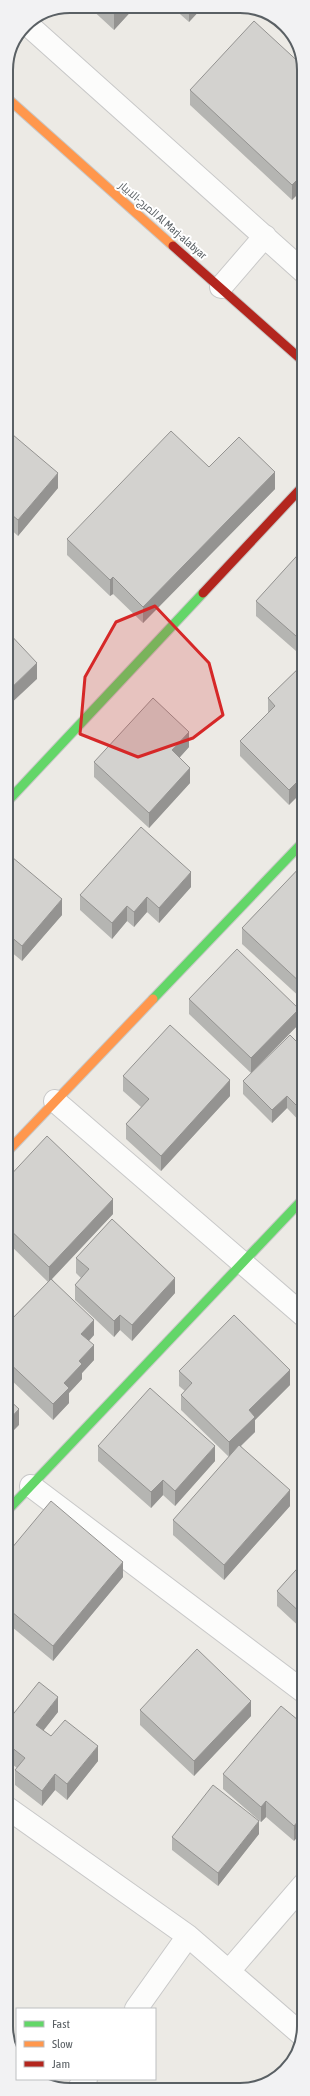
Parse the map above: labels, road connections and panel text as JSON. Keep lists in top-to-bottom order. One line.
{"streets":{"street":["المرج-الابيار Al Marj-alabyar"]},"legend":["Fast","Slow","Jam"]}
